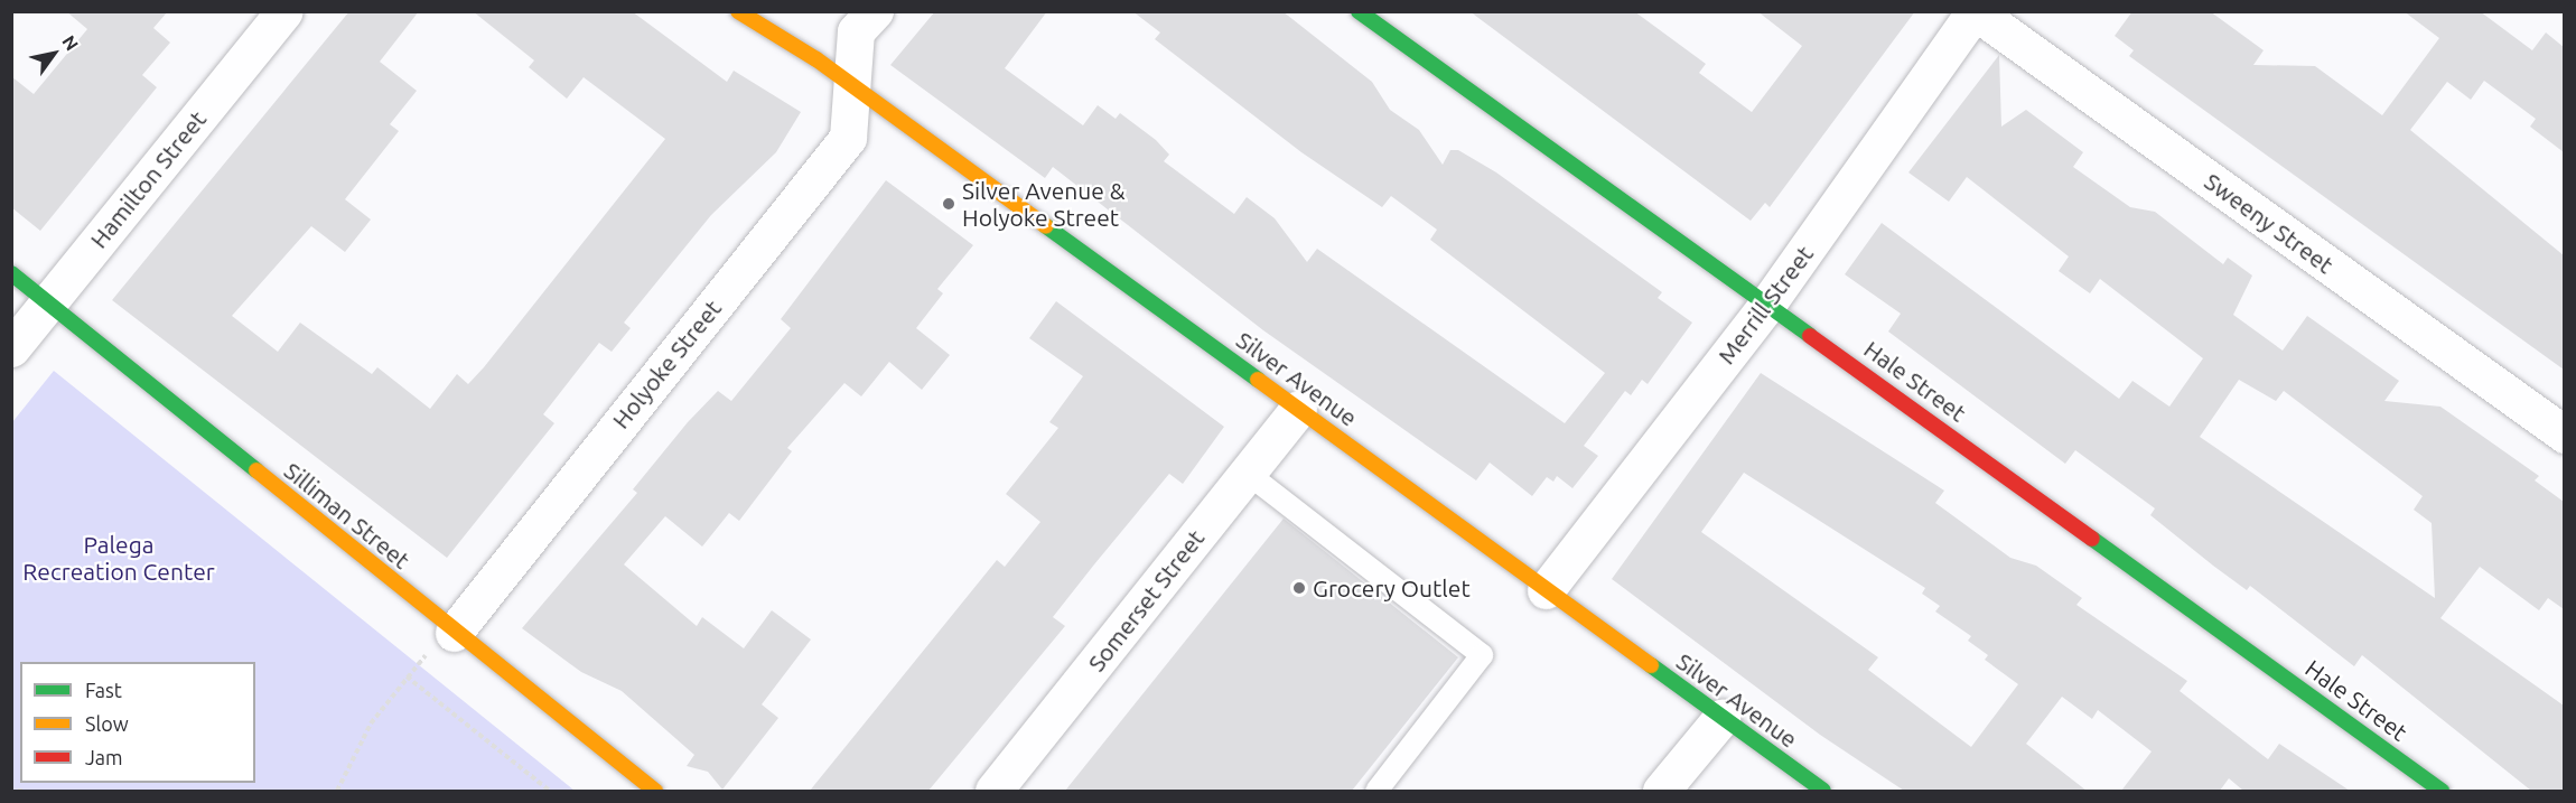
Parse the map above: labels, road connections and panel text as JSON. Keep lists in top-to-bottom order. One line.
{"streets":{"street":["Hamilton Street","Sweeny Street","Merrill Street","Holyoke Street","Silver Avenue","Hale Street","Silliman Street","Somerset Street"]},"crossings":[["Hamilton Street","Silliman Street"],["Sweeny Street","Merrill Street"],["Merrill Street","Silver Avenue"],["Merrill Street","Hale Street"],["Holyoke Street","Silver Avenue"],["Holyoke Street","Silliman Street"],["Silver Avenue","Somerset Street"]],"parks":["Palega Recreation Center"],"places":["Silver Avenue & Holyoke Street","Grocery Outlet"],"legend":["Fast","Slow","Jam"],"north":"top right"}
